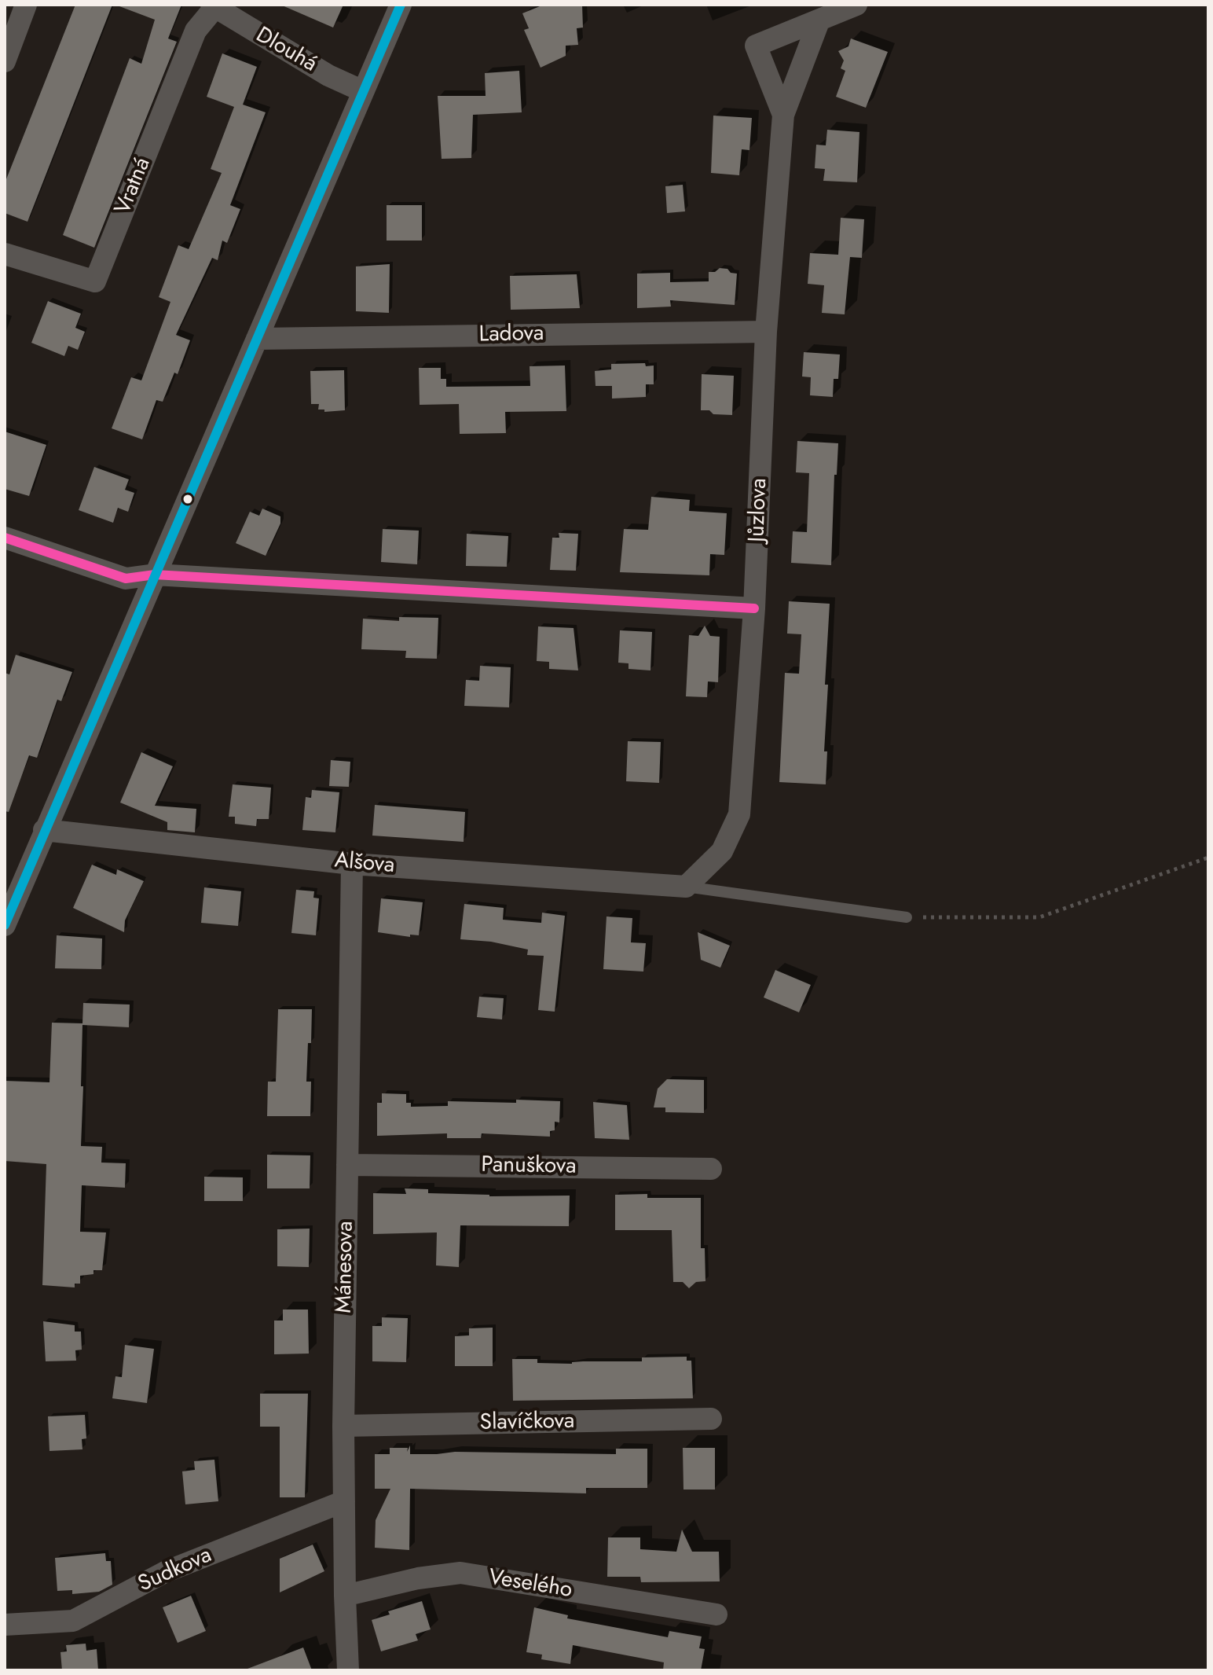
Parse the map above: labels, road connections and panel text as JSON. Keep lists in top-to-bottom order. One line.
{"streets":{"street":["Dlouhá","Vratná","Ladova","Jůzlova","Alšova","Panuškova","Mánesova","Slavíčkova","Sudkova","Veselého"]},"crossings":[["Dlouhá","Vratná"],["Ladova","Jůzlova"],["Jůzlova","Alšova"],["Alšova","Mánesova"],["Panuškova","Mánesova"],["Mánesova","Slavíčkova"],["Mánesova","Sudkova"],["Mánesova","Veselého"]]}
